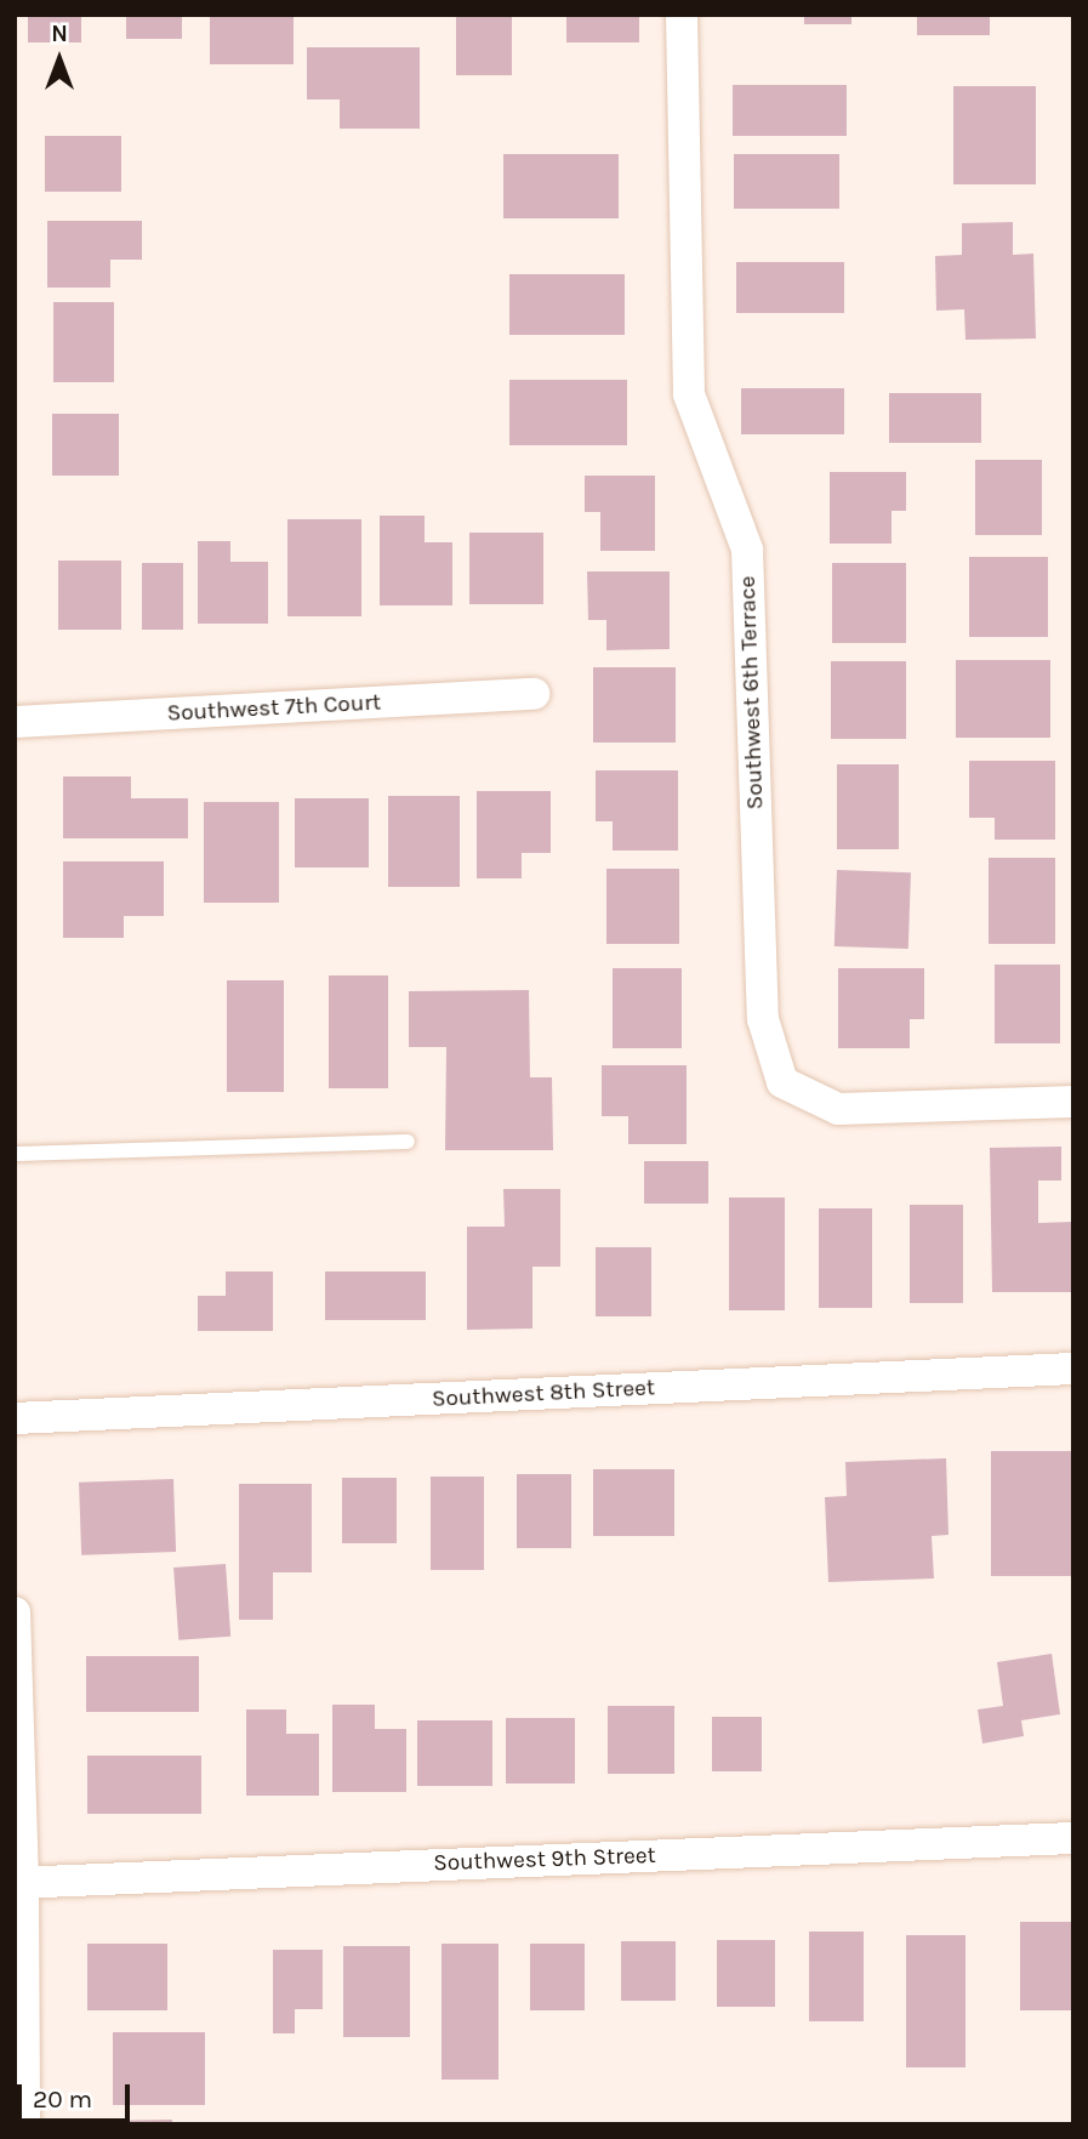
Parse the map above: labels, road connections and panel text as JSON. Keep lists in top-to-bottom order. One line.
{"streets":{"street":["Southwest 6th Terrace","Southwest 7th Court","Southwest 8th Street","Southwest 9th Street"]},"scale_bar":"20 m","north":"top"}
